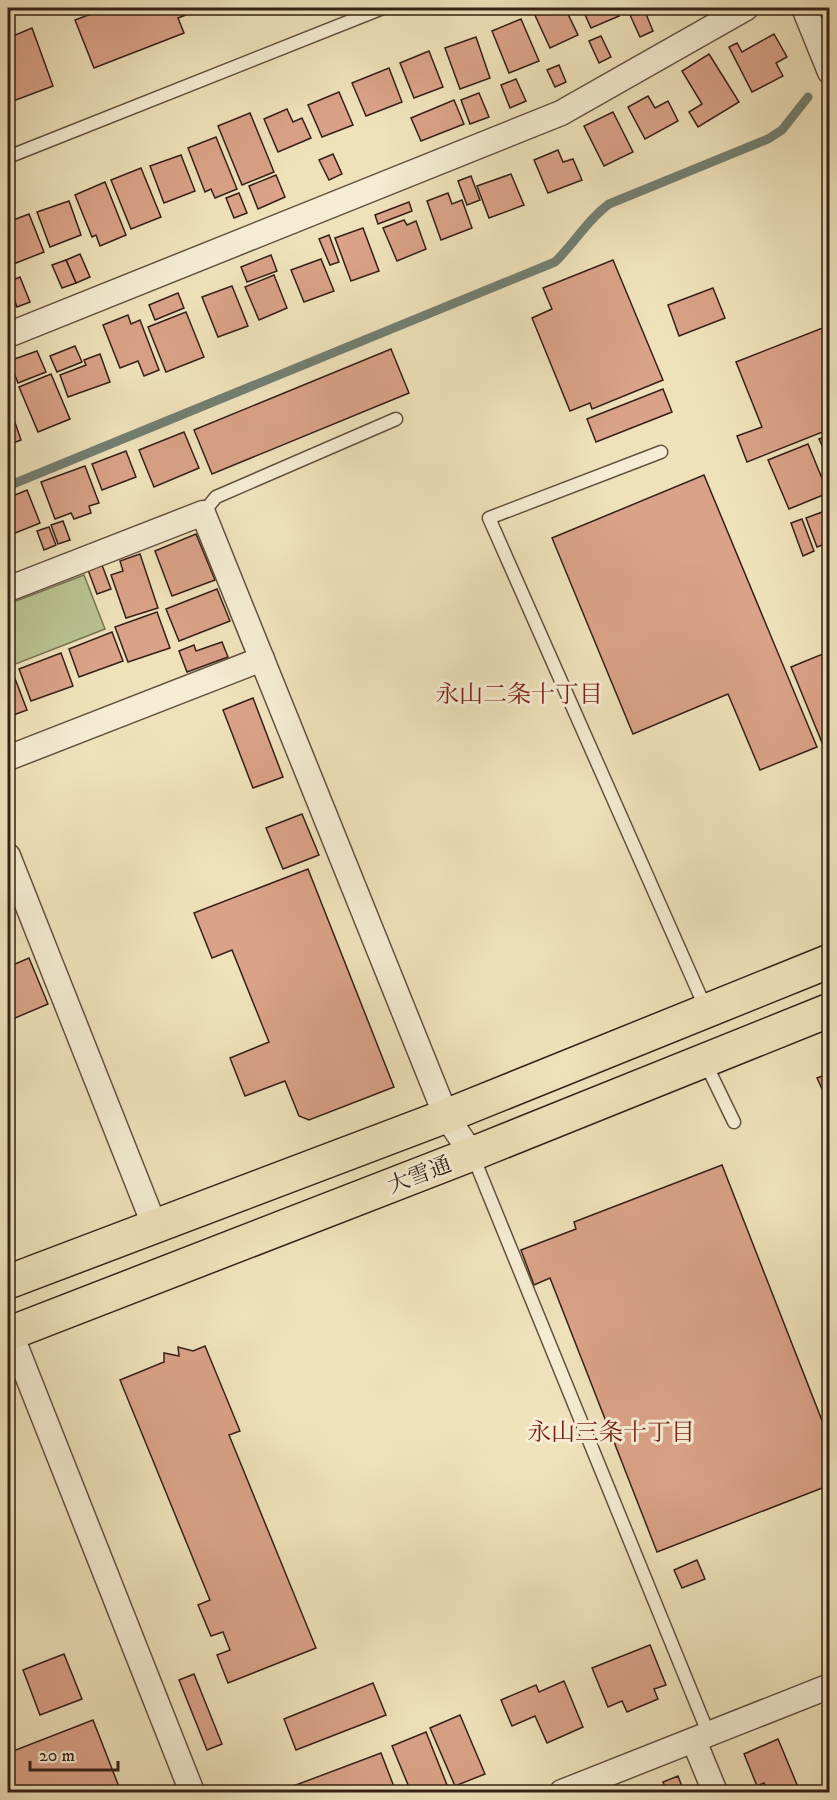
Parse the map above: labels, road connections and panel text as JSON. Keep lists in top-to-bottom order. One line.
{"streets":{"highway":["大雪通"]},"districts":["永山二条十丁目","永山三条十丁目"],"scale_bar":"20 m"}
